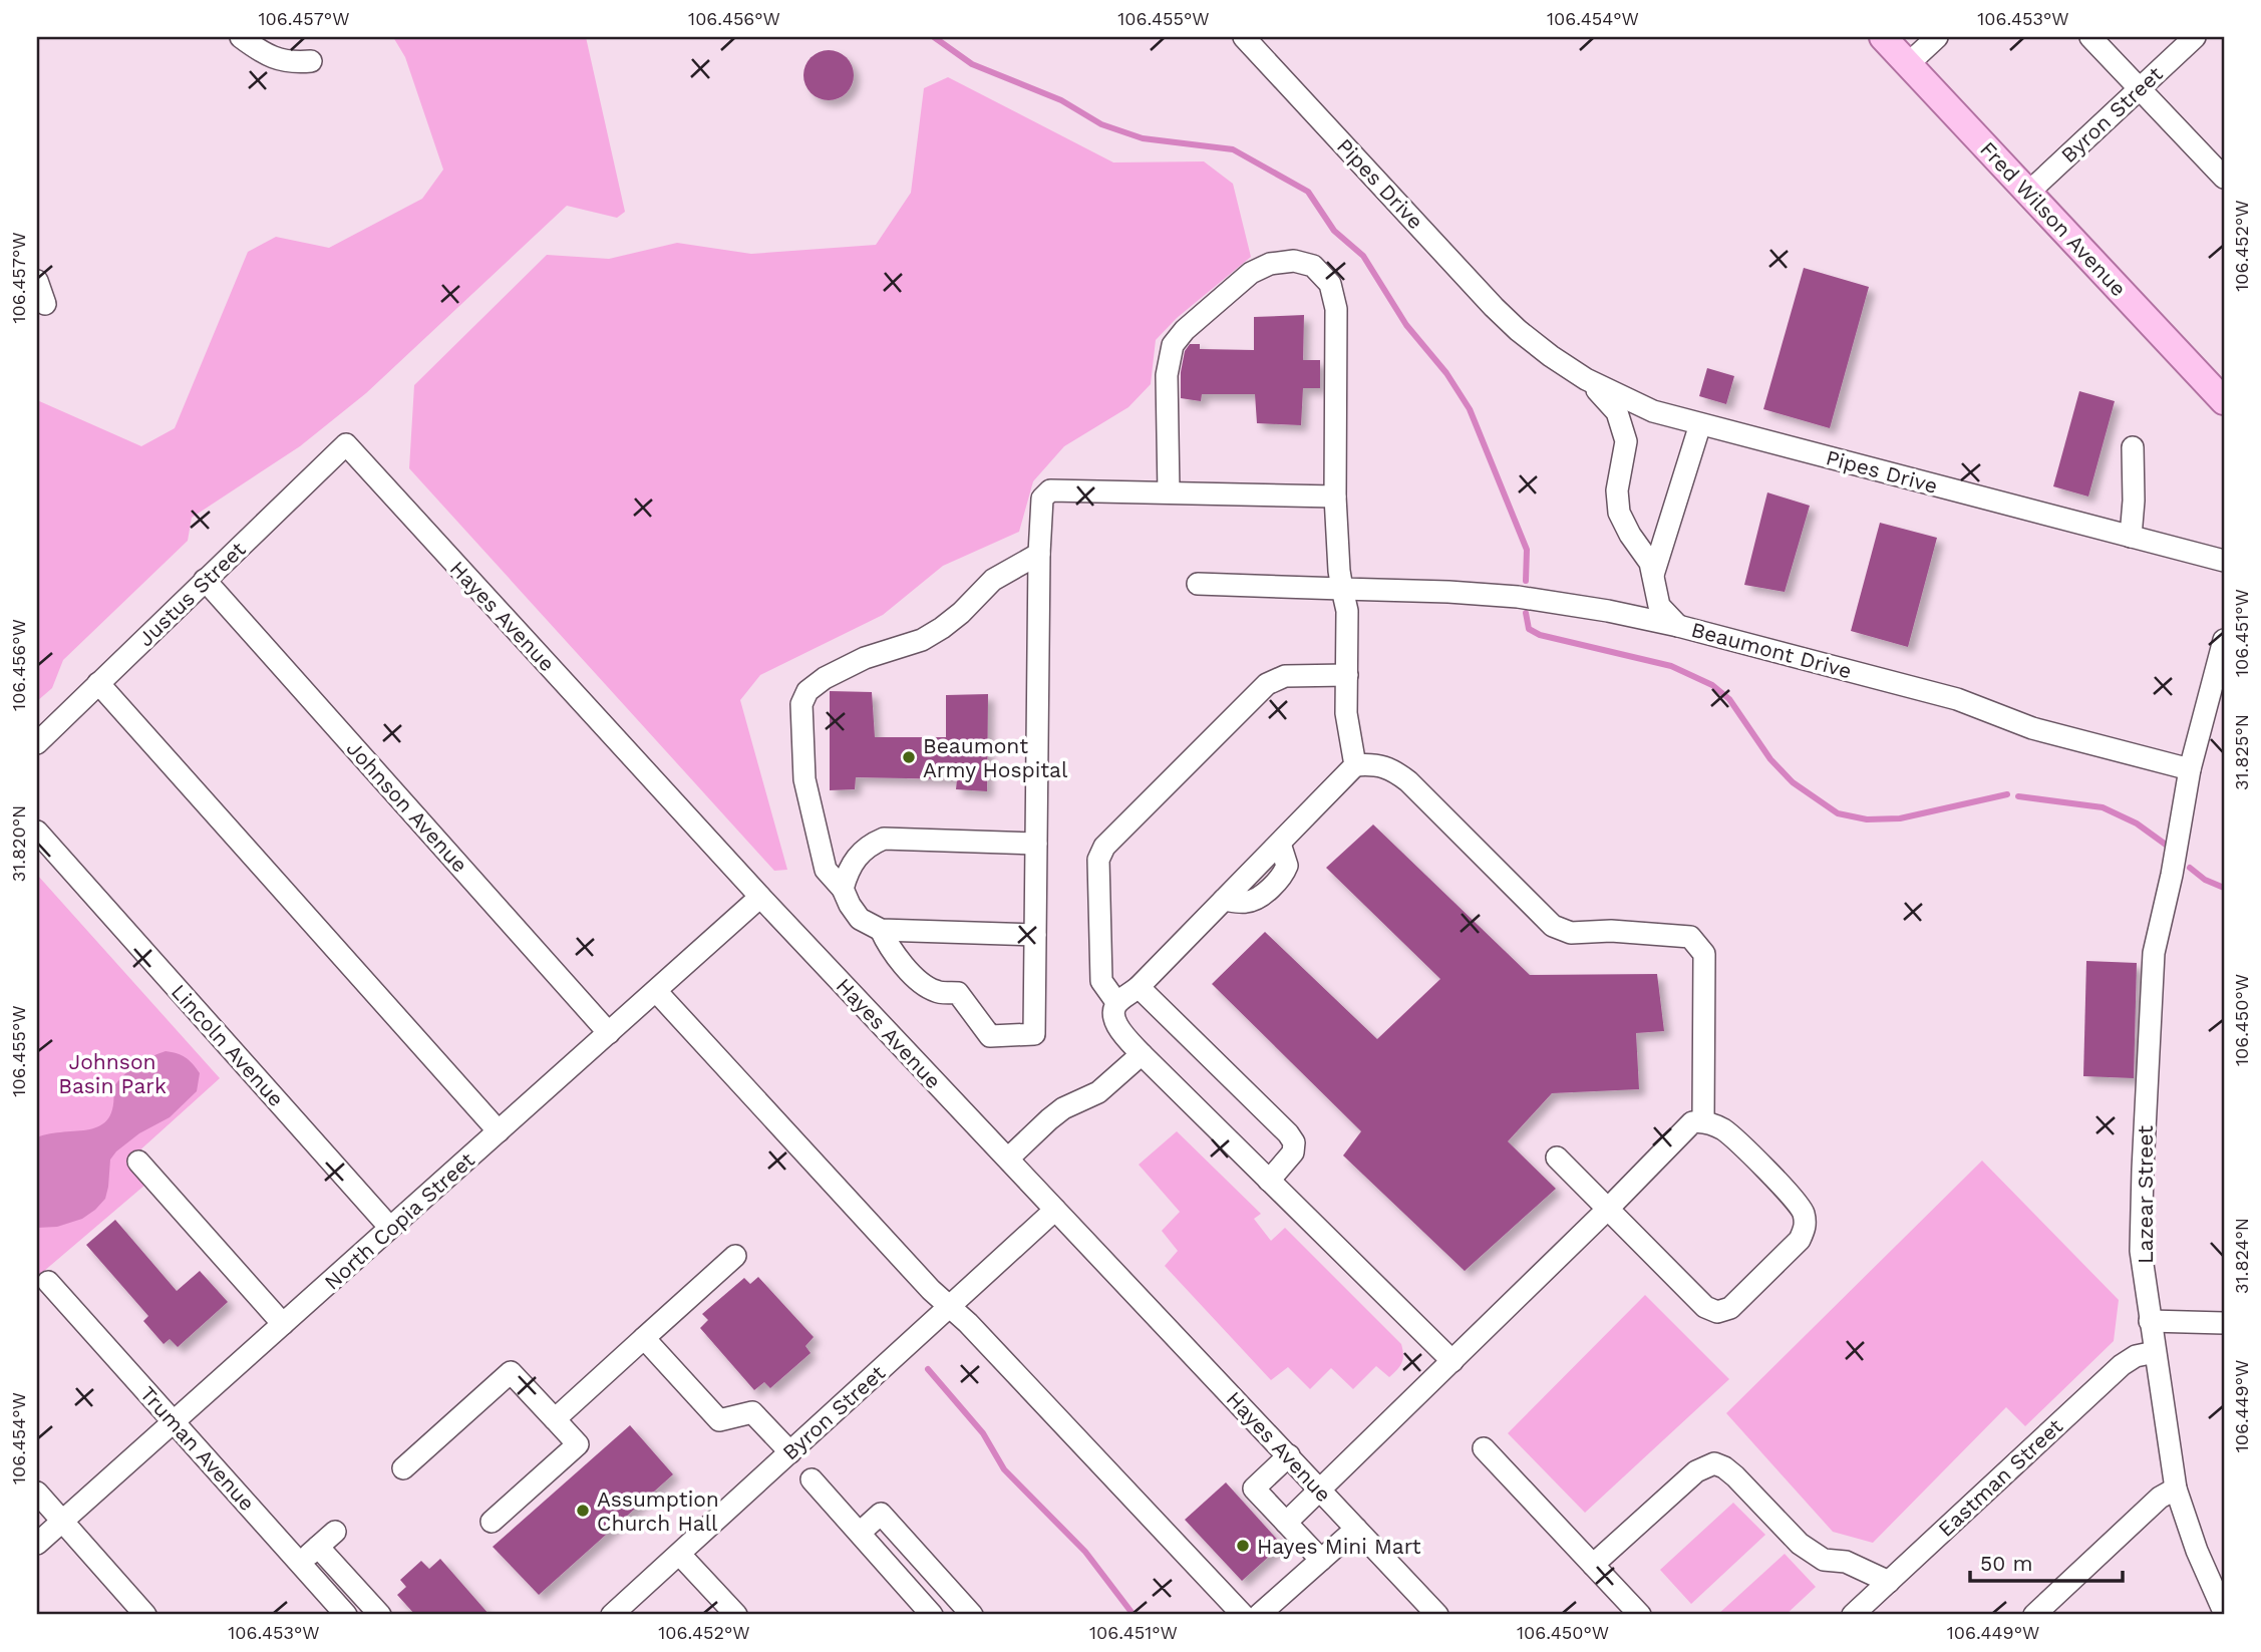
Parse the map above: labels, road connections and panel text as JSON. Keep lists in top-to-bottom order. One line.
{"streets":{"main road":["Fred Wilson Avenue"],"street":["Byron Street","Pipes Drive","Justus Street","Hayes Avenue","Beaumont Drive","Johnson Avenue","Lincoln Avenue","Lazear Street","North Copia Street","Truman Avenue","Eastman Street"]},"crossings":[["Byron Street","Fred Wilson Avenue"],["Byron Street","Hayes Avenue"],["Pipes Drive","Beaumont Drive"],["Justus Street","Hayes Avenue"],["Justus Street","Johnson Avenue"],["Hayes Avenue","North Copia Street"],["Beaumont Drive","Lazear Street"],["Johnson Avenue","North Copia Street"],["Lincoln Avenue","North Copia Street"],["Lazear Street","Eastman Street"],["North Copia Street","Truman Avenue"]],"parks":["Johnson Basin Park"],"places":["Beaumont Army Hospital","Assumption Church Hall","Hayes Mini Mart"],"scale_bar":"50 m","coordinates":["106.457°W","106.456°W","106.455°W","106.454°W","106.453°W","106.452°W","106.451°W","31.825°N","31.820°N","106.450°W","31.824°N","106.449°W"]}
